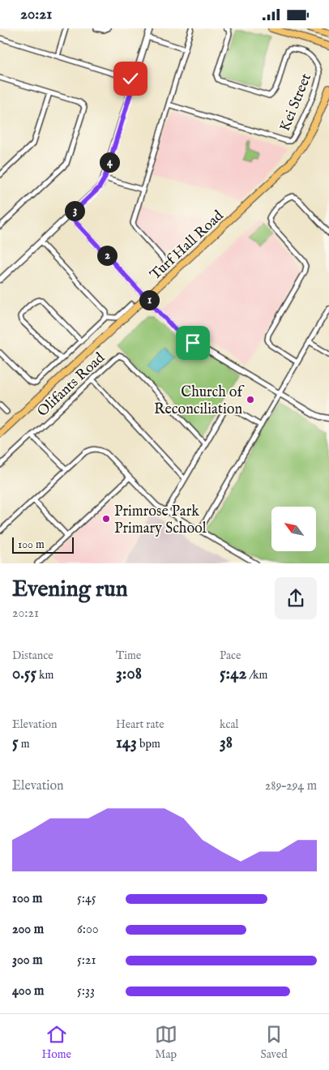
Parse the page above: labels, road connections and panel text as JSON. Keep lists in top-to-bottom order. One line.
{"streets":{"main road":["Turf Hall Road"],"street":["Kei Street","Olifants Road"]},"places":["Church of Reconciliation","Primrose Park Primary School"],"scale_bar":"100 m","north":"top left","page":{"status":"20:21","pins":["4","3","2","1"],"scale":"100 m","heading":["Evening run","20:21"],"stats":[["Distance","0.55 km"],["Time","3:08"],["Pace","5:42 /km"],["Elevation","5 m"],["Heart rate","143 bpm"],["kcal","38"]],"chart":["Elevation","289–294 m"],"list":[{"name":"100 m","note":"5:45"},{"name":"200 m","note":"6:00"},{"name":"300 m","note":"5:21"},{"name":"400 m","note":"5:33"}],"tabs":["Home","Map","Saved"]}}
